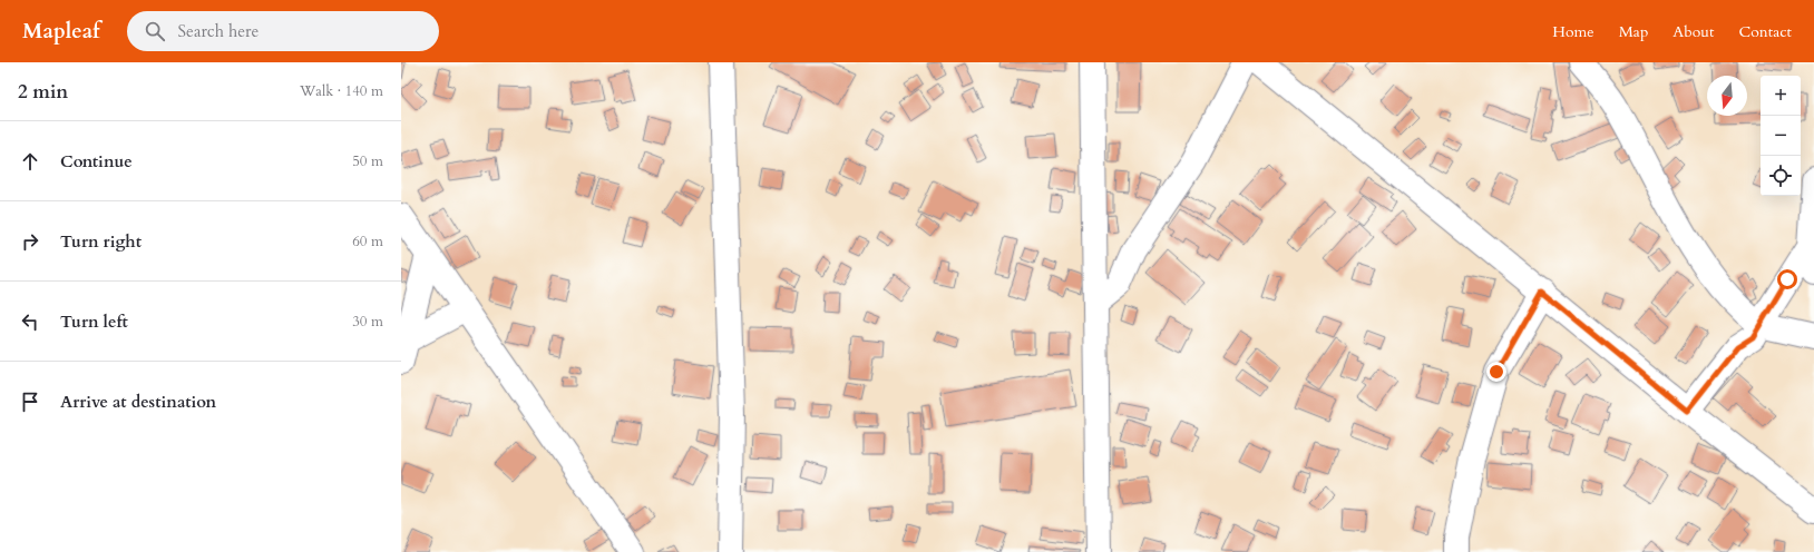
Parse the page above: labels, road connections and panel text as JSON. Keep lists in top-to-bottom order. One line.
{"north":"bottom","page":{"header":"Mapleaf","search":"Search here","nav":["Home","Map","About","Contact"],"heading":["2 min","Walk · 140 m"],"map_buttons":["+","−"],"list":[["Continue","50 m"],["Turn right","60 m"],["Turn left","30 m"],"Arrive at destination"]}}
